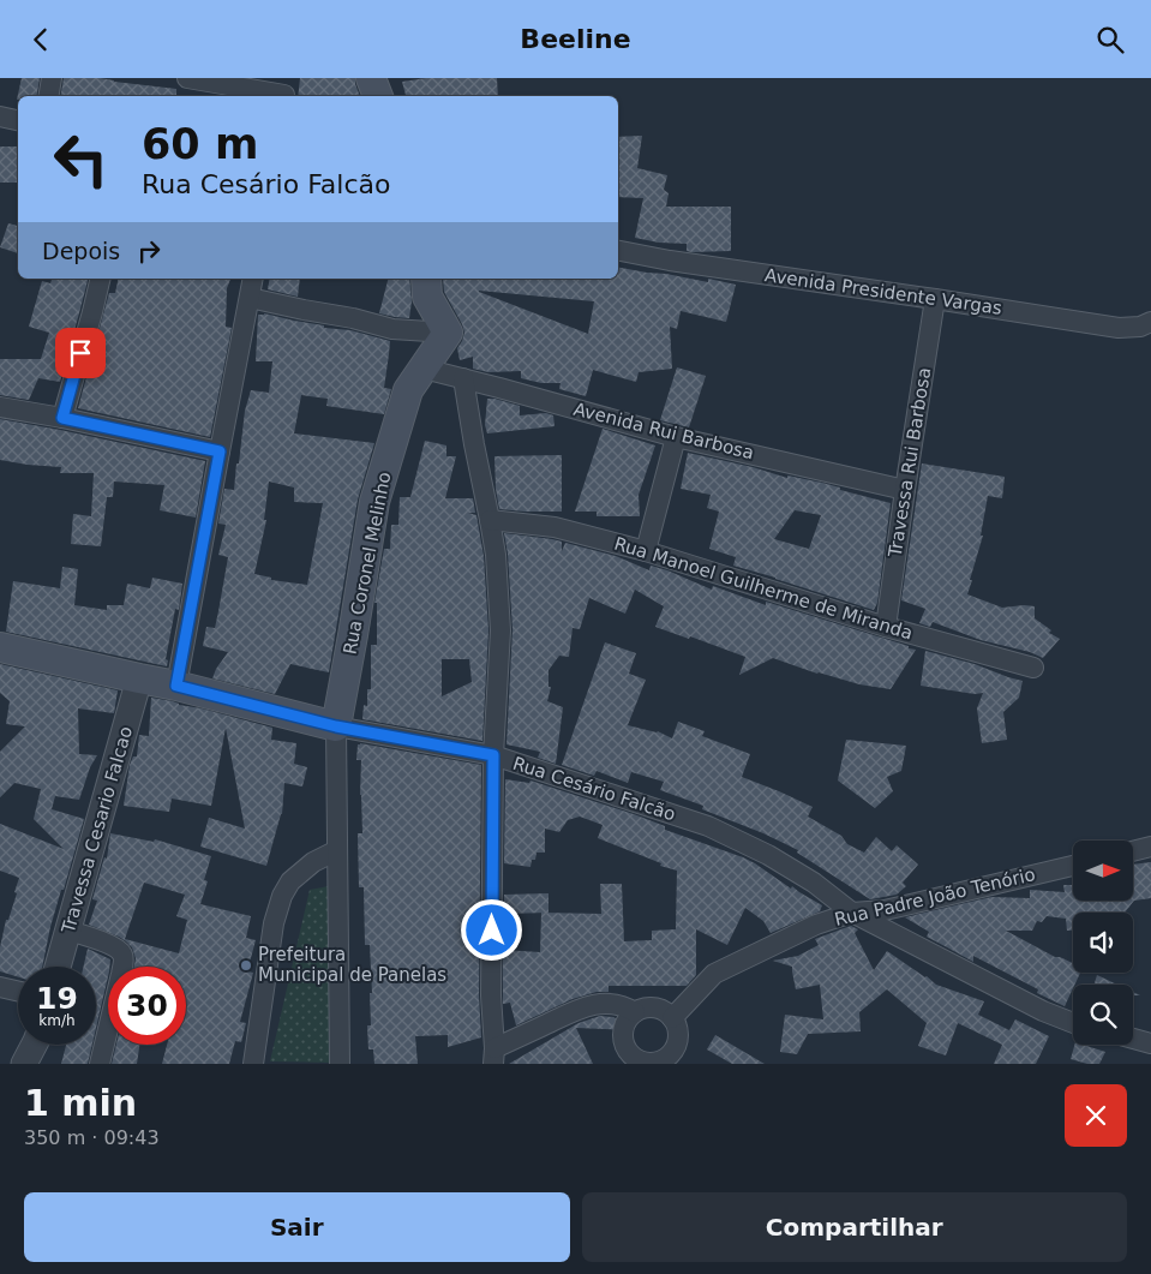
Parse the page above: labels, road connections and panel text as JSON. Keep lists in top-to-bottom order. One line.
{"streets":{"main road":["Rua Coronel Melinho","Rua Cesário Falcão"],"street":["Avenida Presidente Vargas","Avenida Rui Barbosa","Travessa Rui Barbosa","Rua Manoel Guilherme de Miranda","Travessa Cesario Falcao","Rua Padre João Tenório"]},"crossings":[["Avenida Presidente Vargas","Travessa Rui Barbosa"],["Avenida Rui Barbosa","Travessa Rui Barbosa"],["Avenida Rui Barbosa","Rua Coronel Melinho"],["Travessa Rui Barbosa","Rua Manoel Guilherme de Miranda"],["Rua Coronel Melinho","Rua Cesário Falcão"],["Rua Cesário Falcão","Travessa Cesario Falcao"],["Rua Cesário Falcão","Rua Padre João Tenório"]],"places":["Prefeitura Municipal de Panelas"],"north":"right","page":{"header":"Beeline","turn":["60 m","Rua Cesário Falcão"],"then":"Depois","speed":"19 km/h","limit":"30","heading":["1 min","350 m · 09:43"],"buttons":["Sair","Compartilhar"]}}
